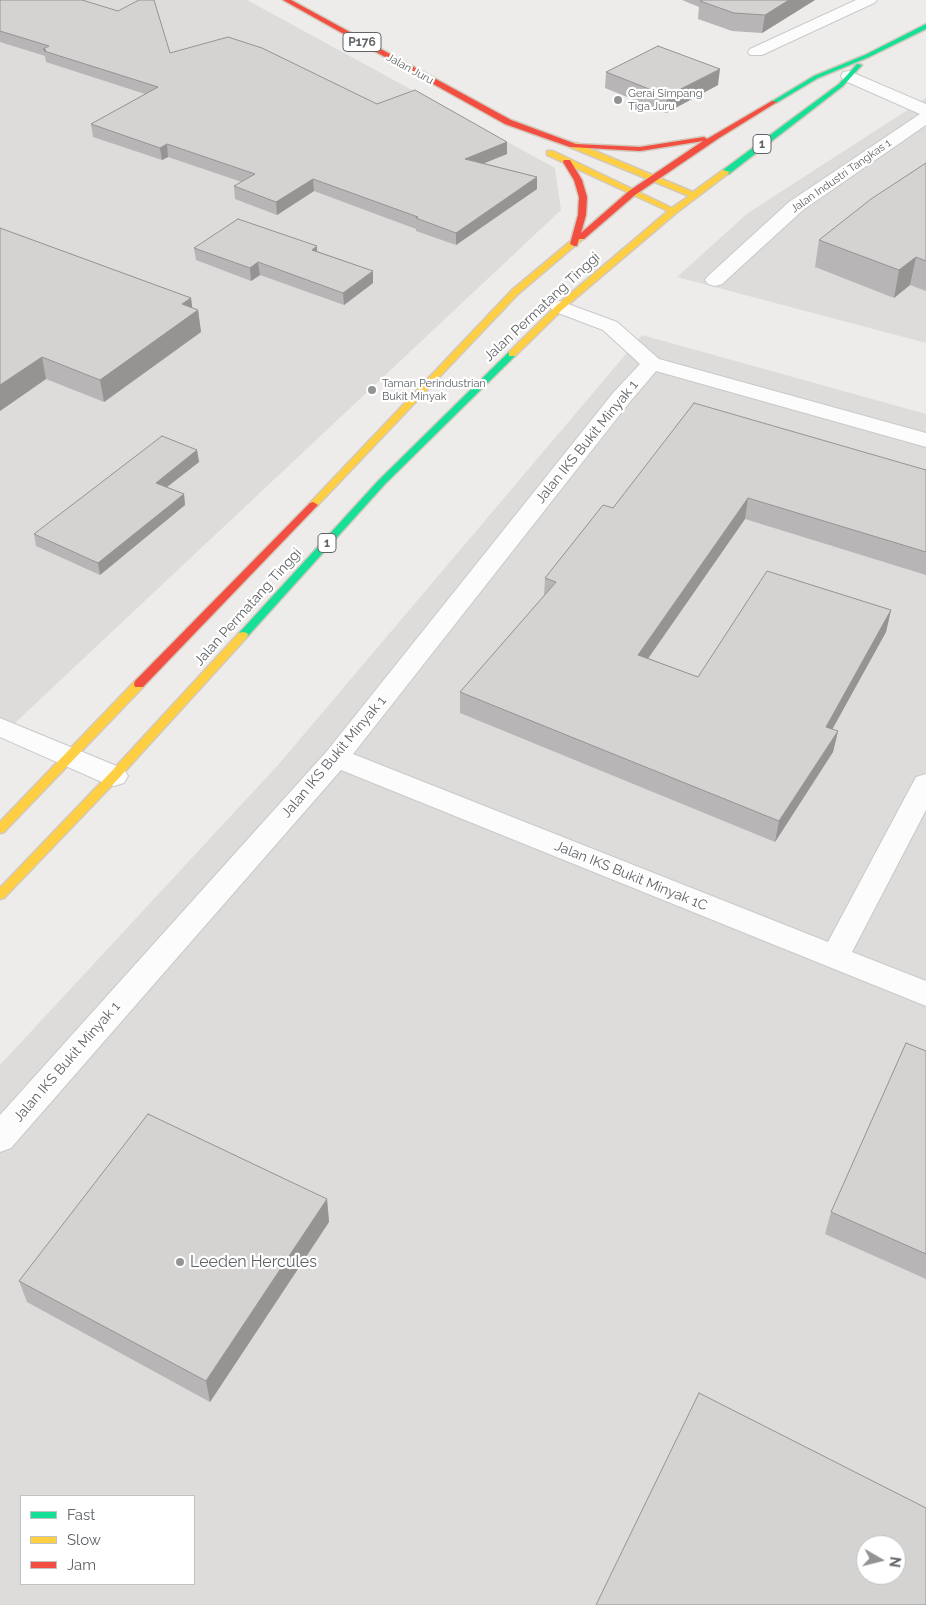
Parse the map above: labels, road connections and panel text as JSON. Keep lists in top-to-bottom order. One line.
{"streets":{"main road":["P176","Jalan Juru","1","Jalan Permatang Tinggi"],"street":["Jalan Industri Tangkas 1","Jalan IKS Bukit Minyak 1","Jalan IKS Bukit Minyak 1C"]},"crossings":[["Jalan Juru","Jalan Permatang Tinggi"],["Jalan IKS Bukit Minyak 1","Jalan IKS Bukit Minyak 1C"]],"places":["Gerai Simpang Tiga Juru","Taman Perindustrian Bukit Minyak","Leeden Hercules"],"legend":["Fast","Slow","Jam"],"north":"right"}
